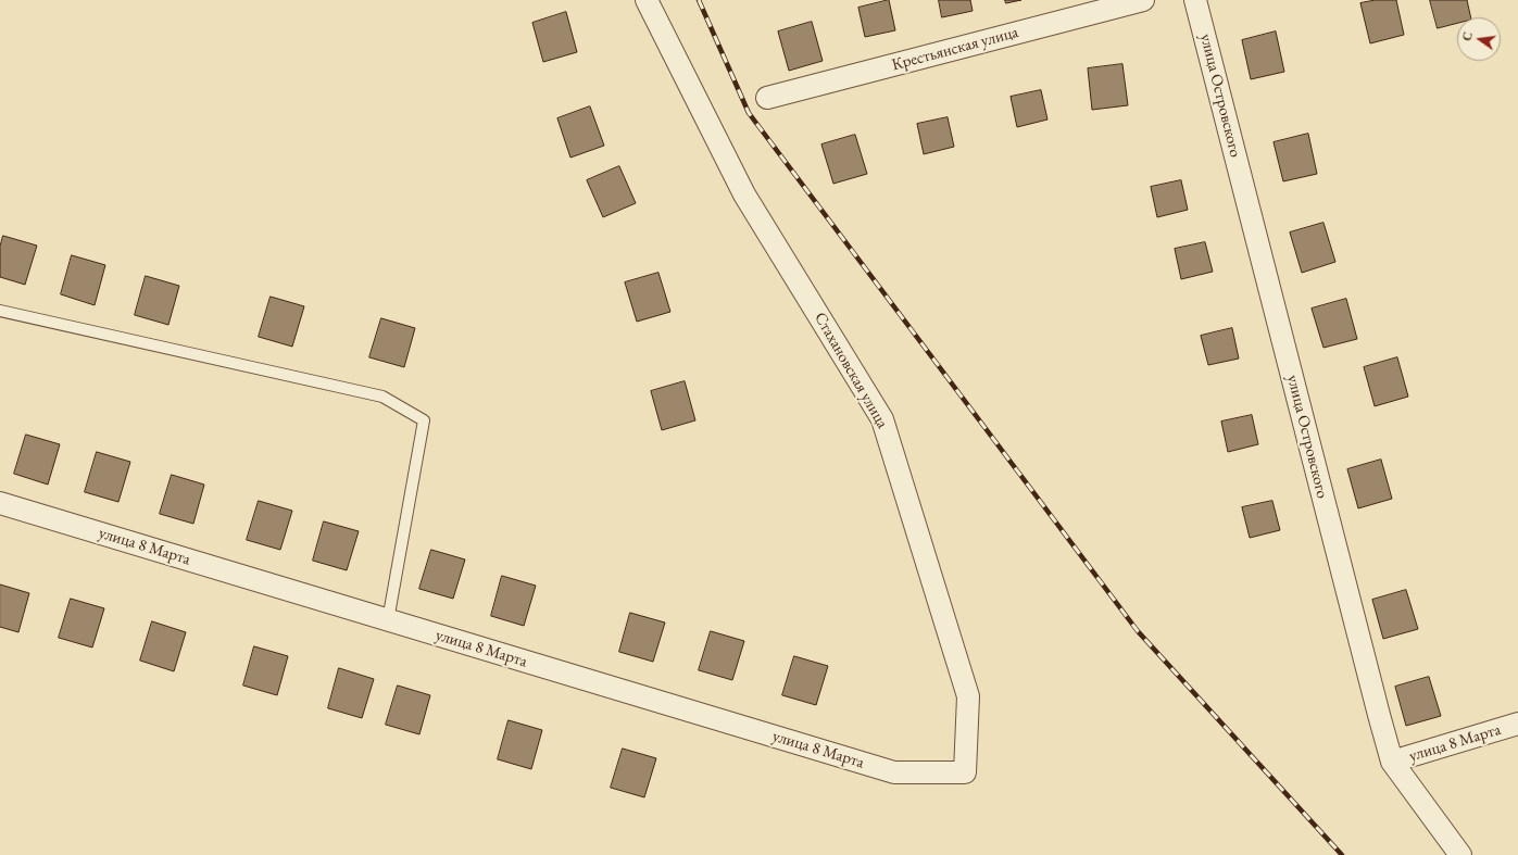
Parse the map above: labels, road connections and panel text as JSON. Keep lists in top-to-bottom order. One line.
{"streets":{"street":["Крестьянская улица","улица Островского","Стахановская улица","улица 8 Марта"]},"crossings":[["улица Островского","улица 8 Марта"],["Стахановская улица","улица 8 Марта"]],"north":"left"}
